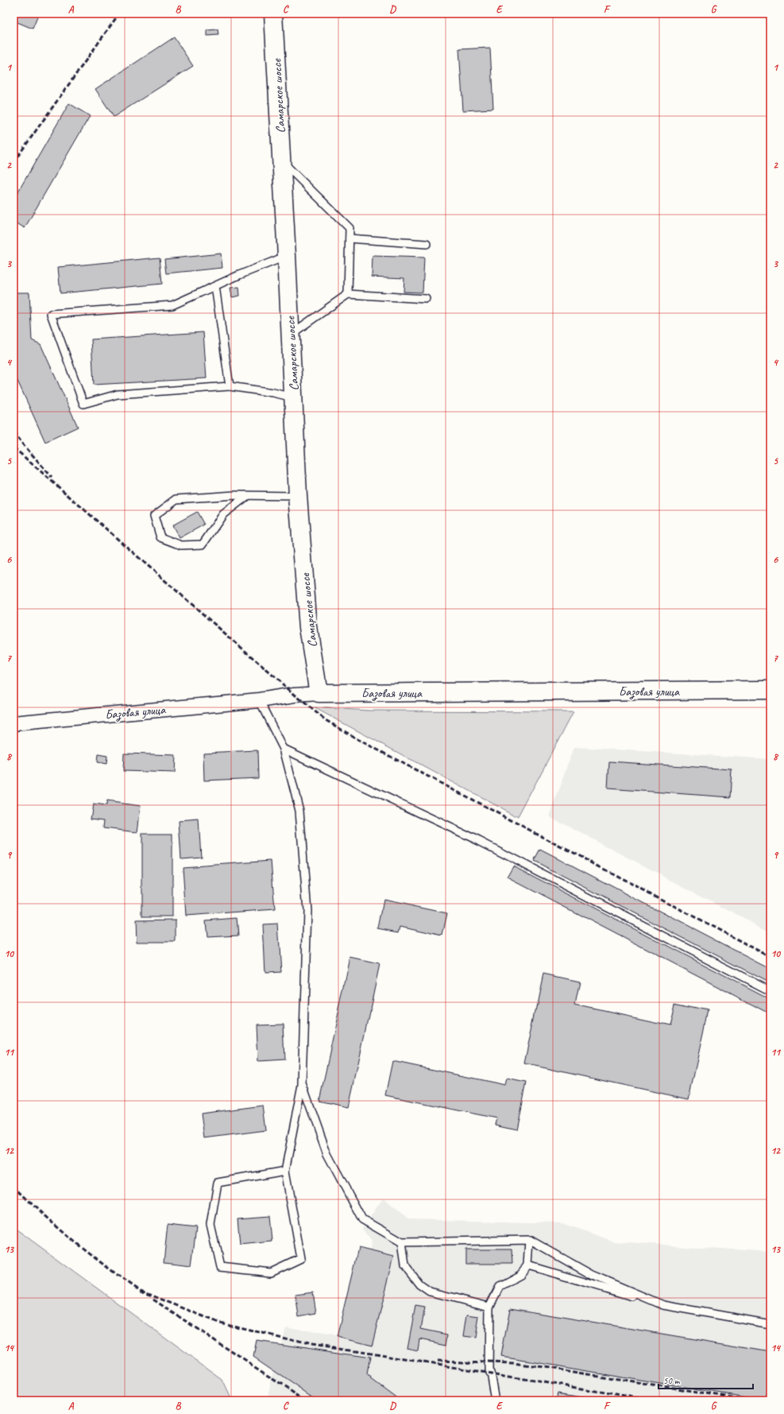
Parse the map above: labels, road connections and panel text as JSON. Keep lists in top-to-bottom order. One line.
{"streets":{"street":["Самарское шоссе","Базовая улица"]},"crossings":[["Самарское шоссе","Базовая улица"]],"scale_bar":"50 m","grid":{"columns":["A","B","C","D","E","F","G"],"rows":["1","2","3","4","5","6","7","8","9","10","11","12","13","14"]}}
